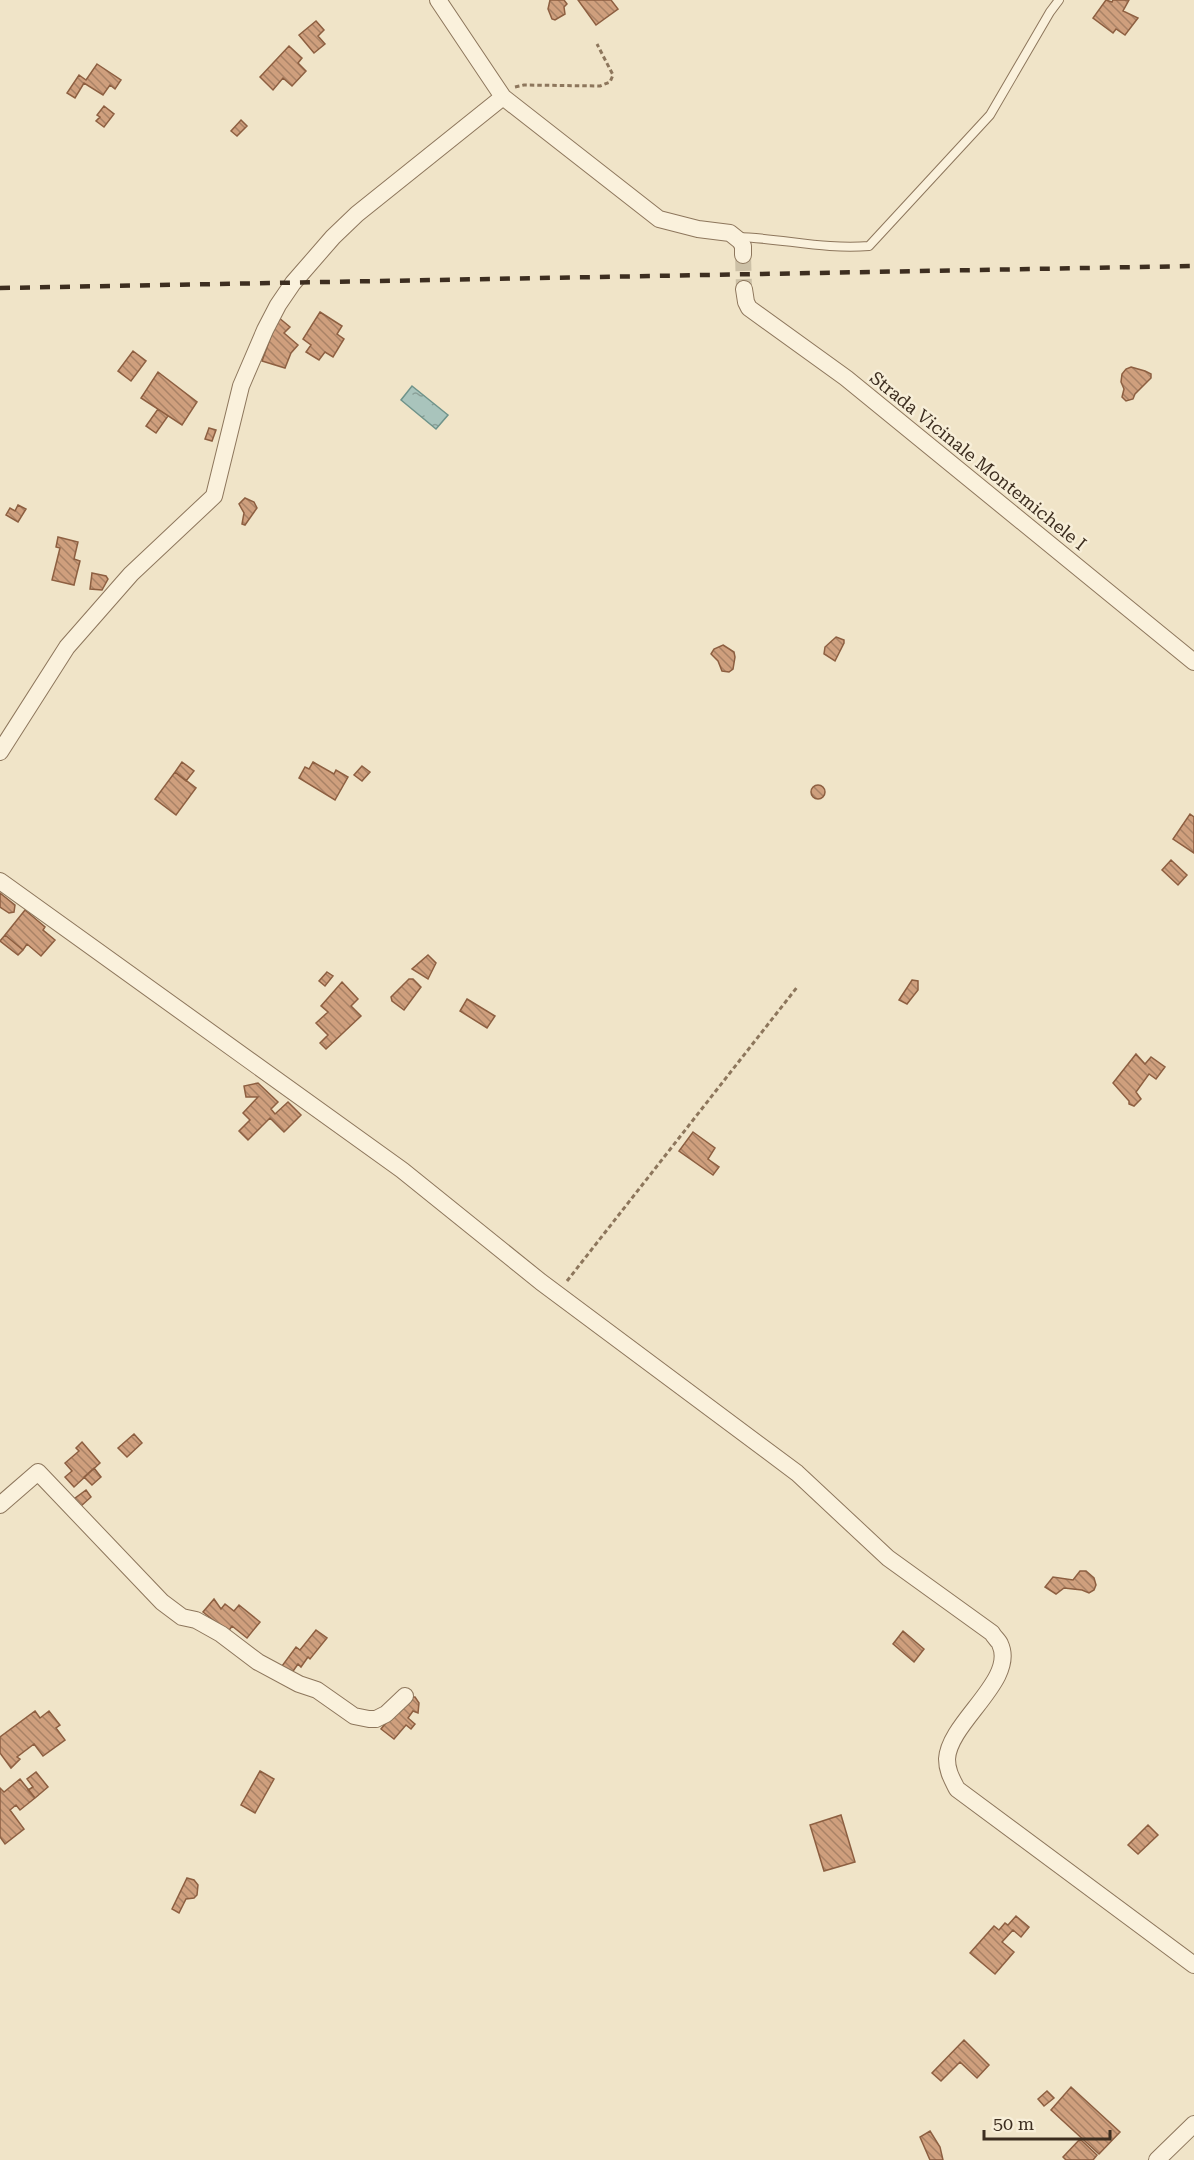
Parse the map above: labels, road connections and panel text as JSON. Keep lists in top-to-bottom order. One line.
{"streets":{"street":["Strada Vicinale Montemichele I"]},"scale_bar":"50 m"}
